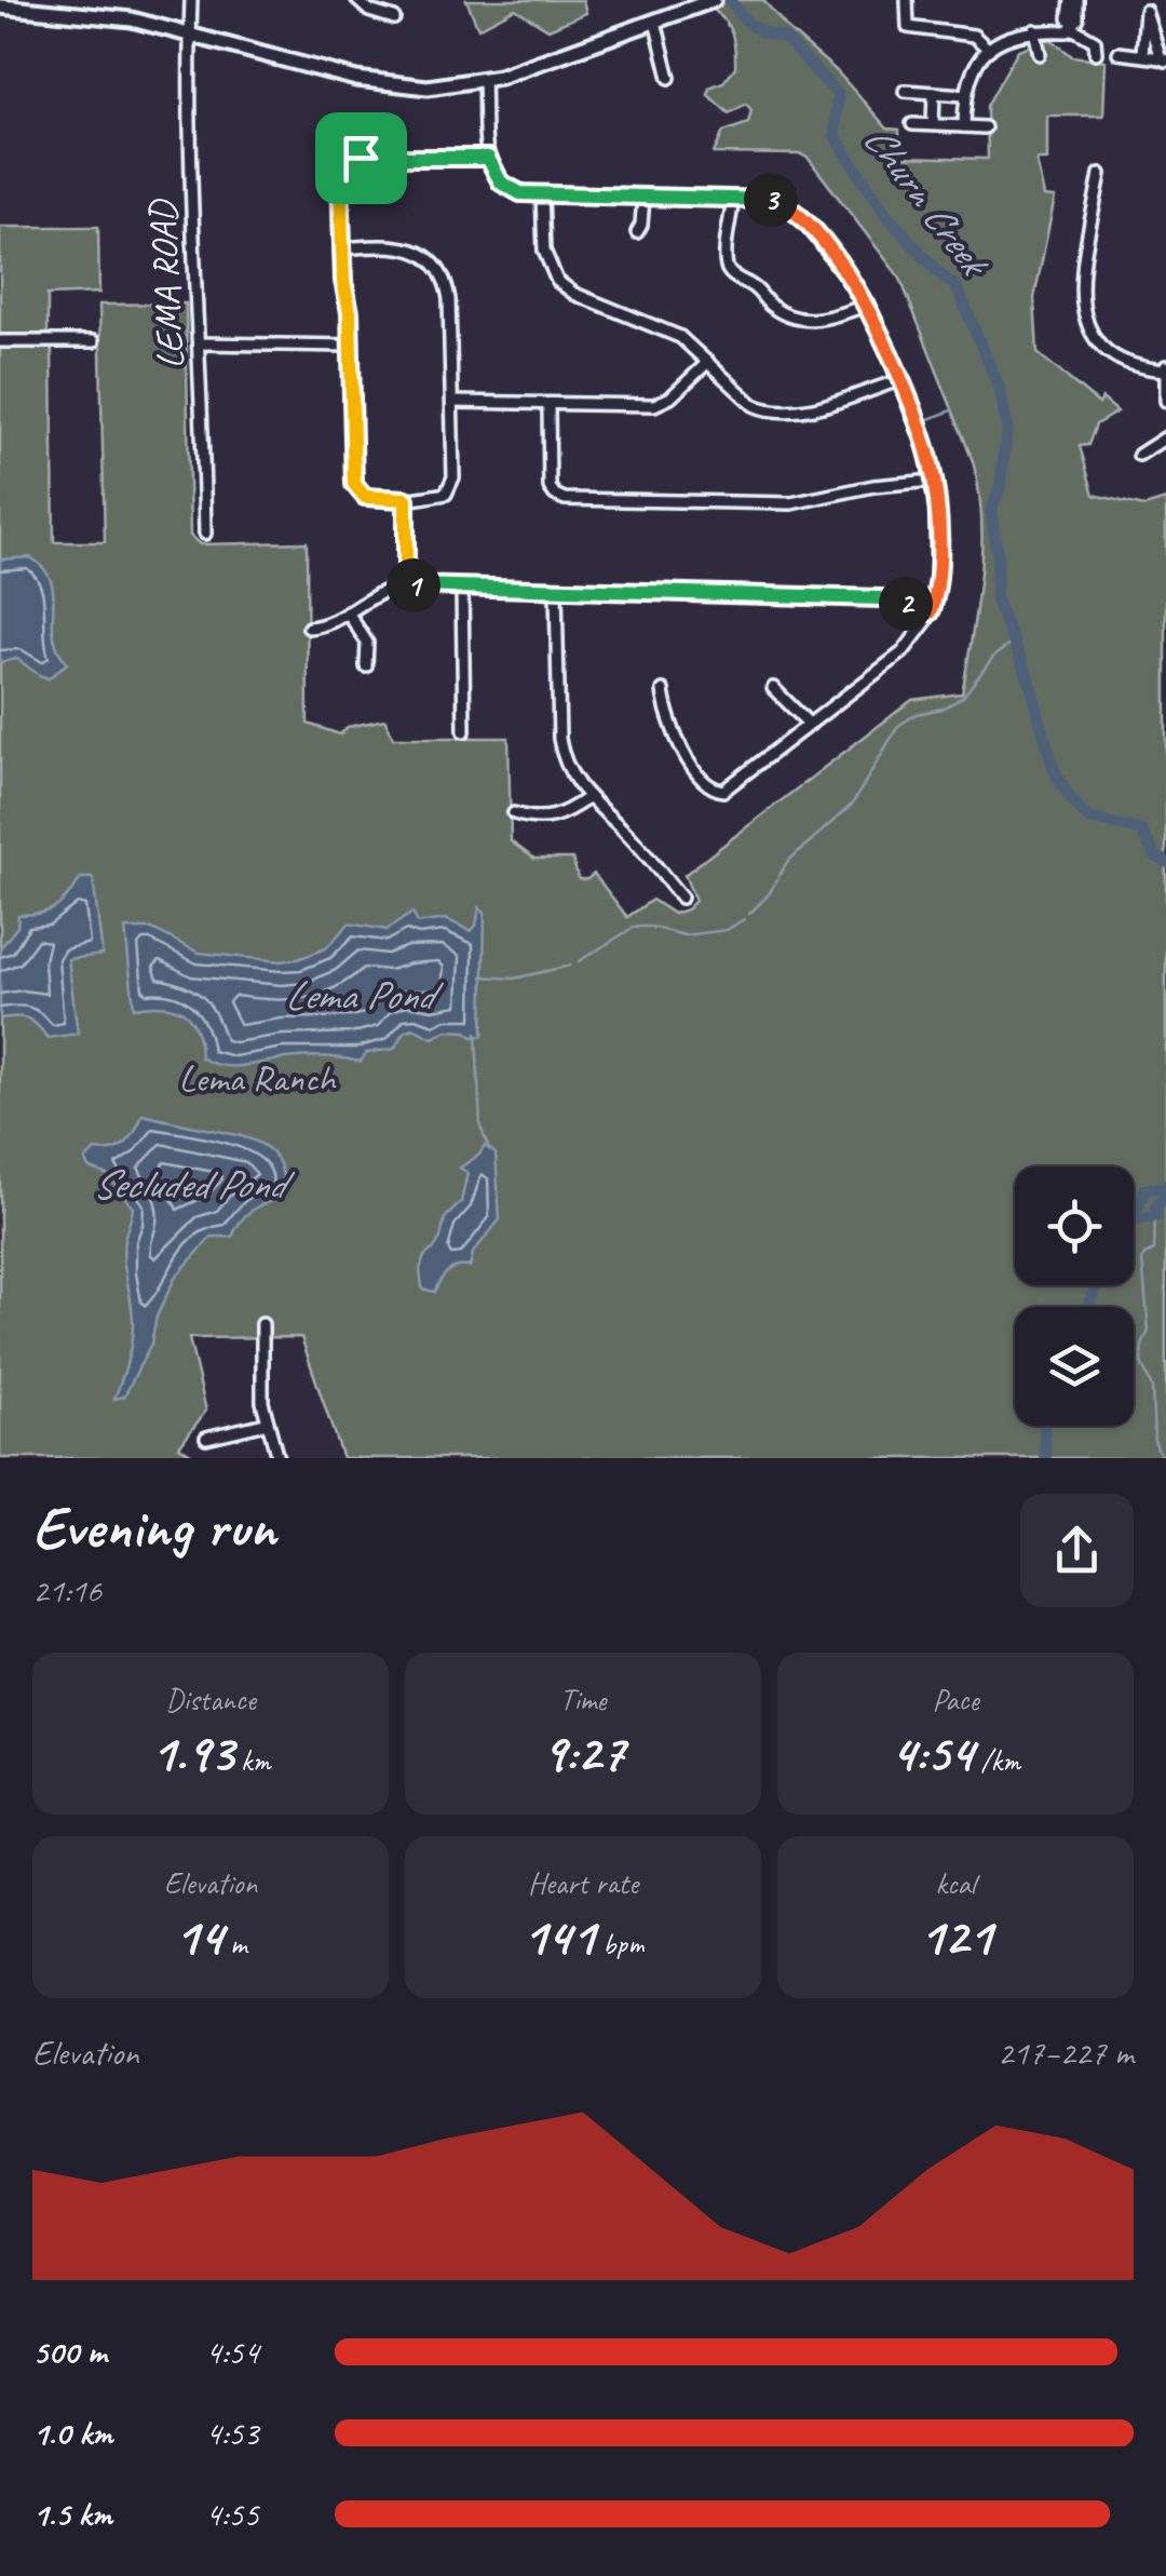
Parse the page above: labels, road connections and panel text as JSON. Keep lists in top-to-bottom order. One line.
{"streets":{"street":["LEMA ROAD"]},"water":["Churn Creek","Lema Pond","Secluded Pond"],"parks":["Lema Ranch"],"page":{"pins":["3","1","2"],"heading":["Evening run","21:16"],"stats":[["Distance","1.93 km"],["Time","9:27"],["Pace","4:54 /km"],["Elevation","14 m"],["Heart rate","141 bpm"],["kcal","121"]],"chart":["Elevation","217–227 m"],"list":[{"name":"500 m","note":"4:54"},{"name":"1.0 km","note":"4:53"},{"name":"1.5 km","note":"4:55"}]}}
